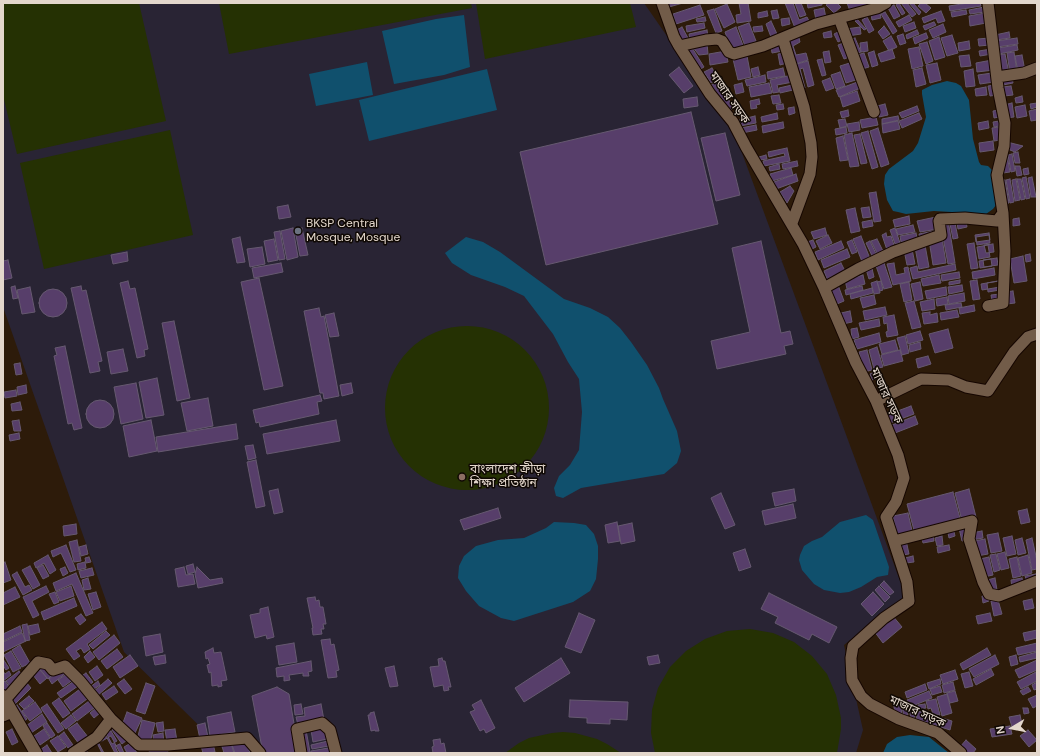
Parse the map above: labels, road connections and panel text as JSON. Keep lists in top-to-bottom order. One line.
{"streets":{"street":["মাজার সড়ক"]},"places":["BKSP Central Mosque, Mosque","বাংলাদেশ ক্রীড়া শিক্ষা প্রতিষ্ঠান"],"north":"left"}
